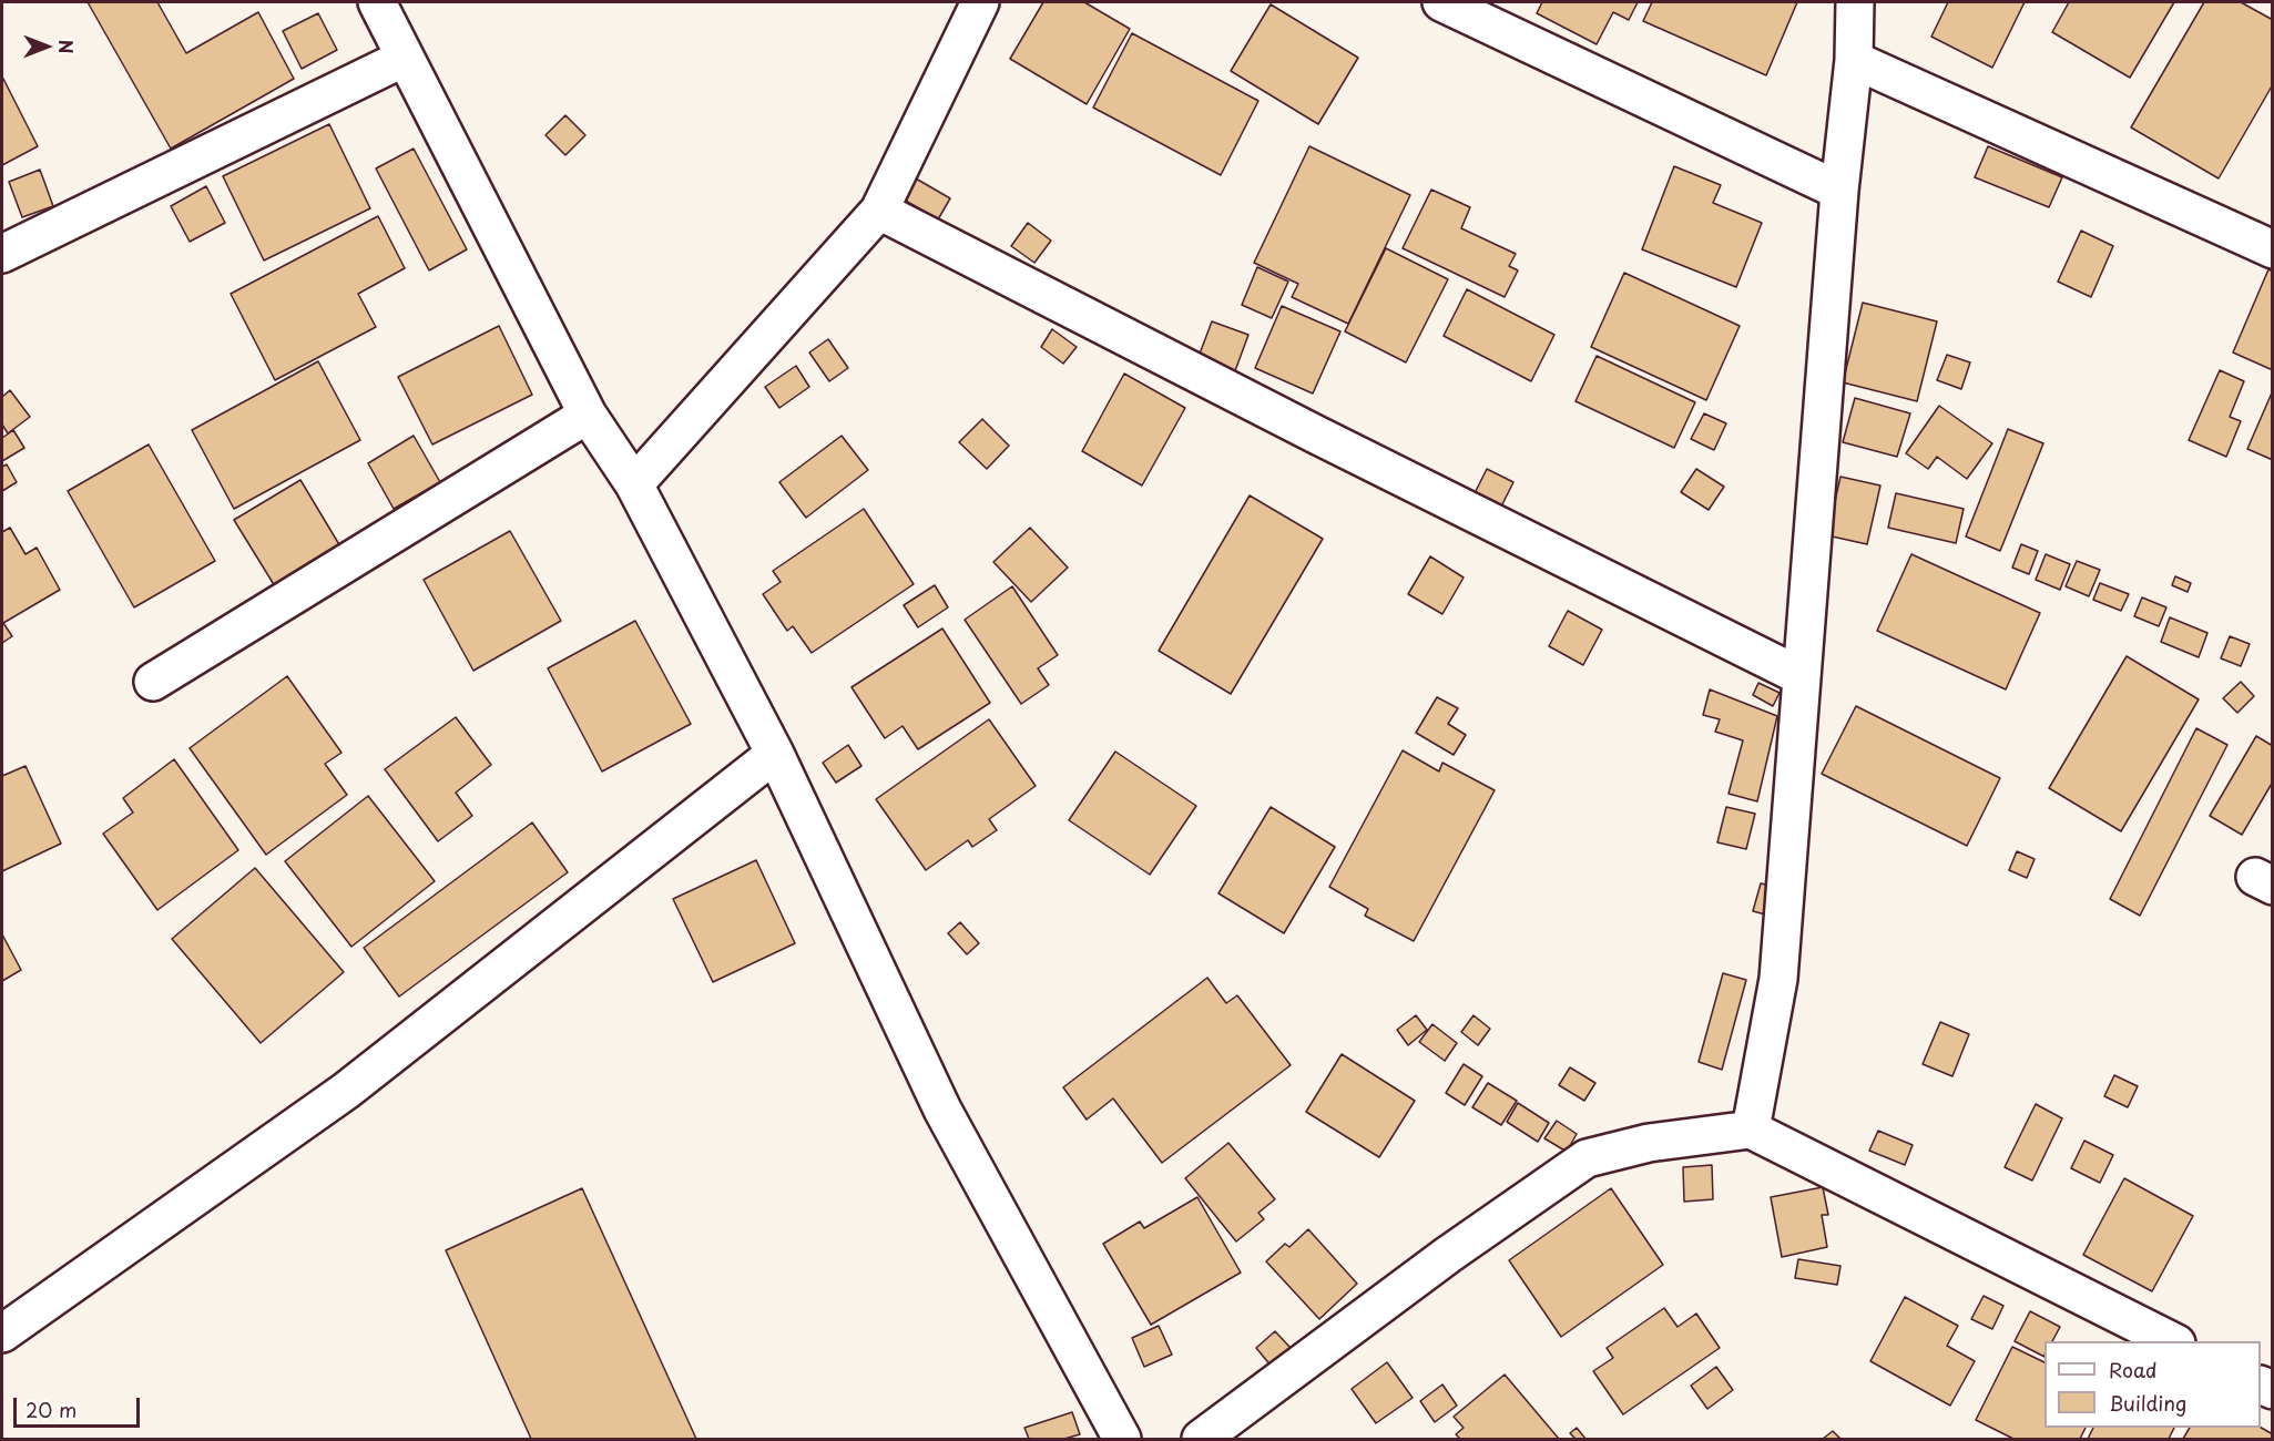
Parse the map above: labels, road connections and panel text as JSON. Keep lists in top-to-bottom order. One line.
{"legend":["Road","Building"],"scale_bar":"20 m","north":"right"}
